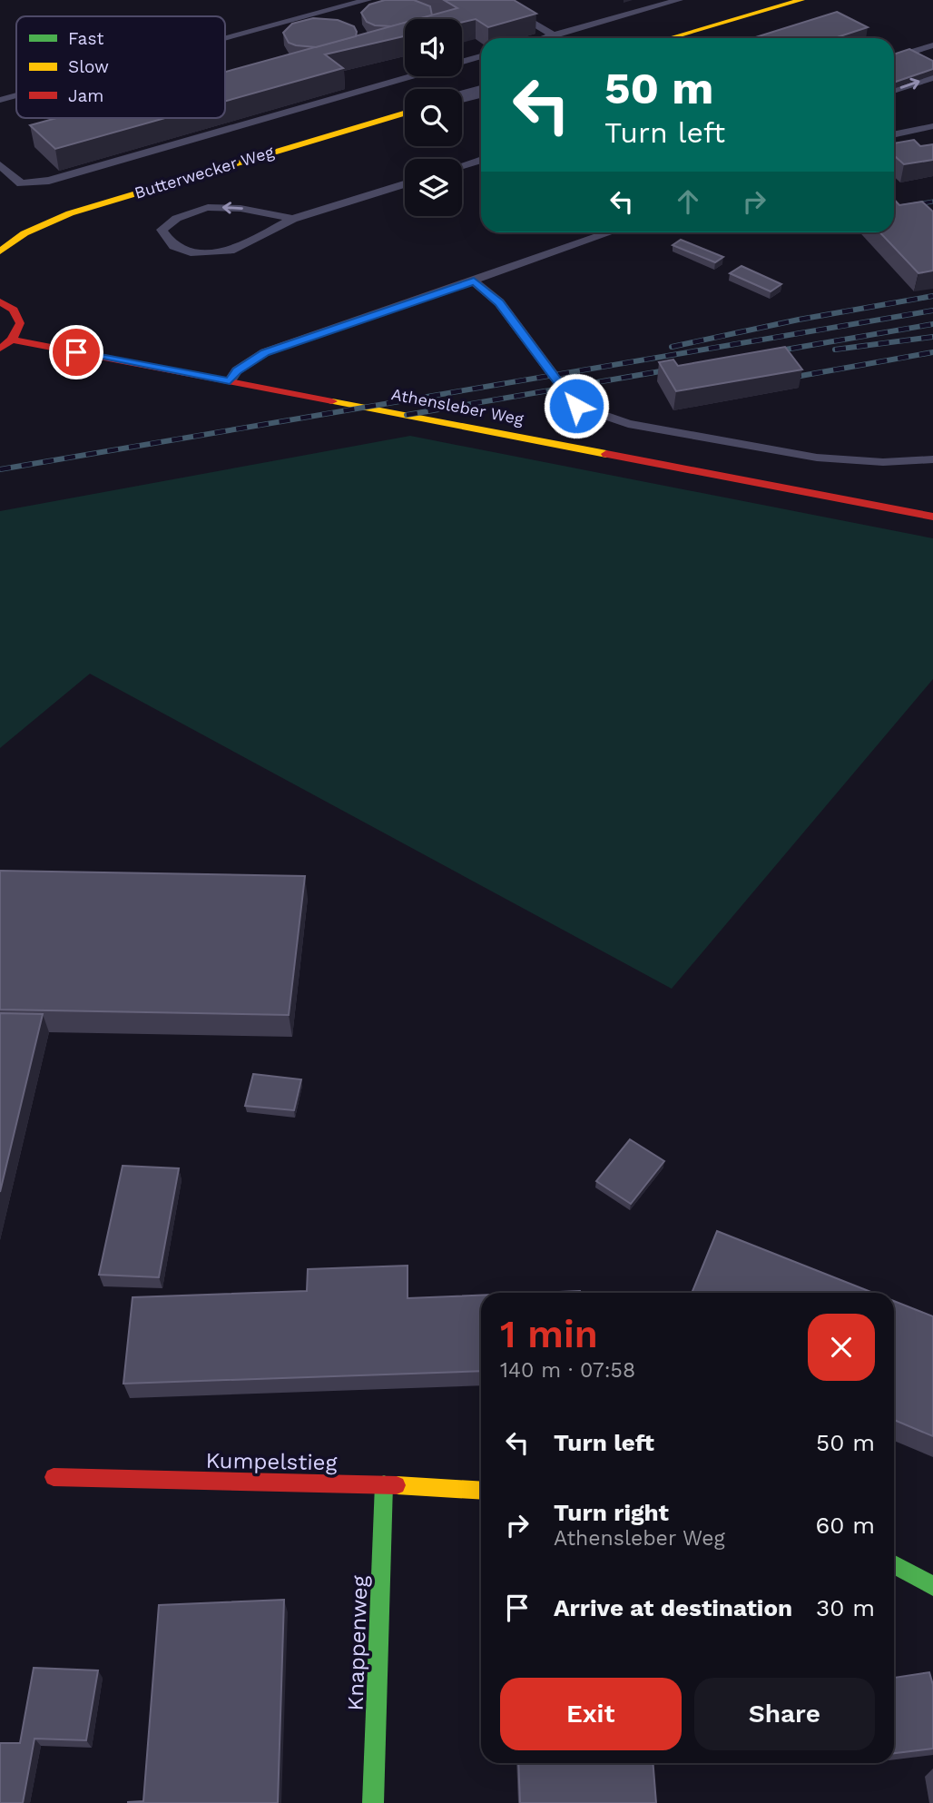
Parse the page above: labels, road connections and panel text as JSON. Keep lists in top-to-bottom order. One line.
{"streets":{"street":["Butterwecker Weg","Athensleber Weg","Kumpelstieg","Knappenweg"]},"crossings":[["Kumpelstieg","Knappenweg"]],"legend":["Fast","Slow","Jam"],"page":{"turn":["50 m","Turn left"],"heading":["1 min","140 m · 07:58"],"list":[{"name":"Turn left","value":"50 m"},{"name":"Turn right","note":"Athensleber Weg","value":"60 m"},{"name":"Arrive at destination","value":"30 m"}],"buttons":["Exit","Share"]}}
